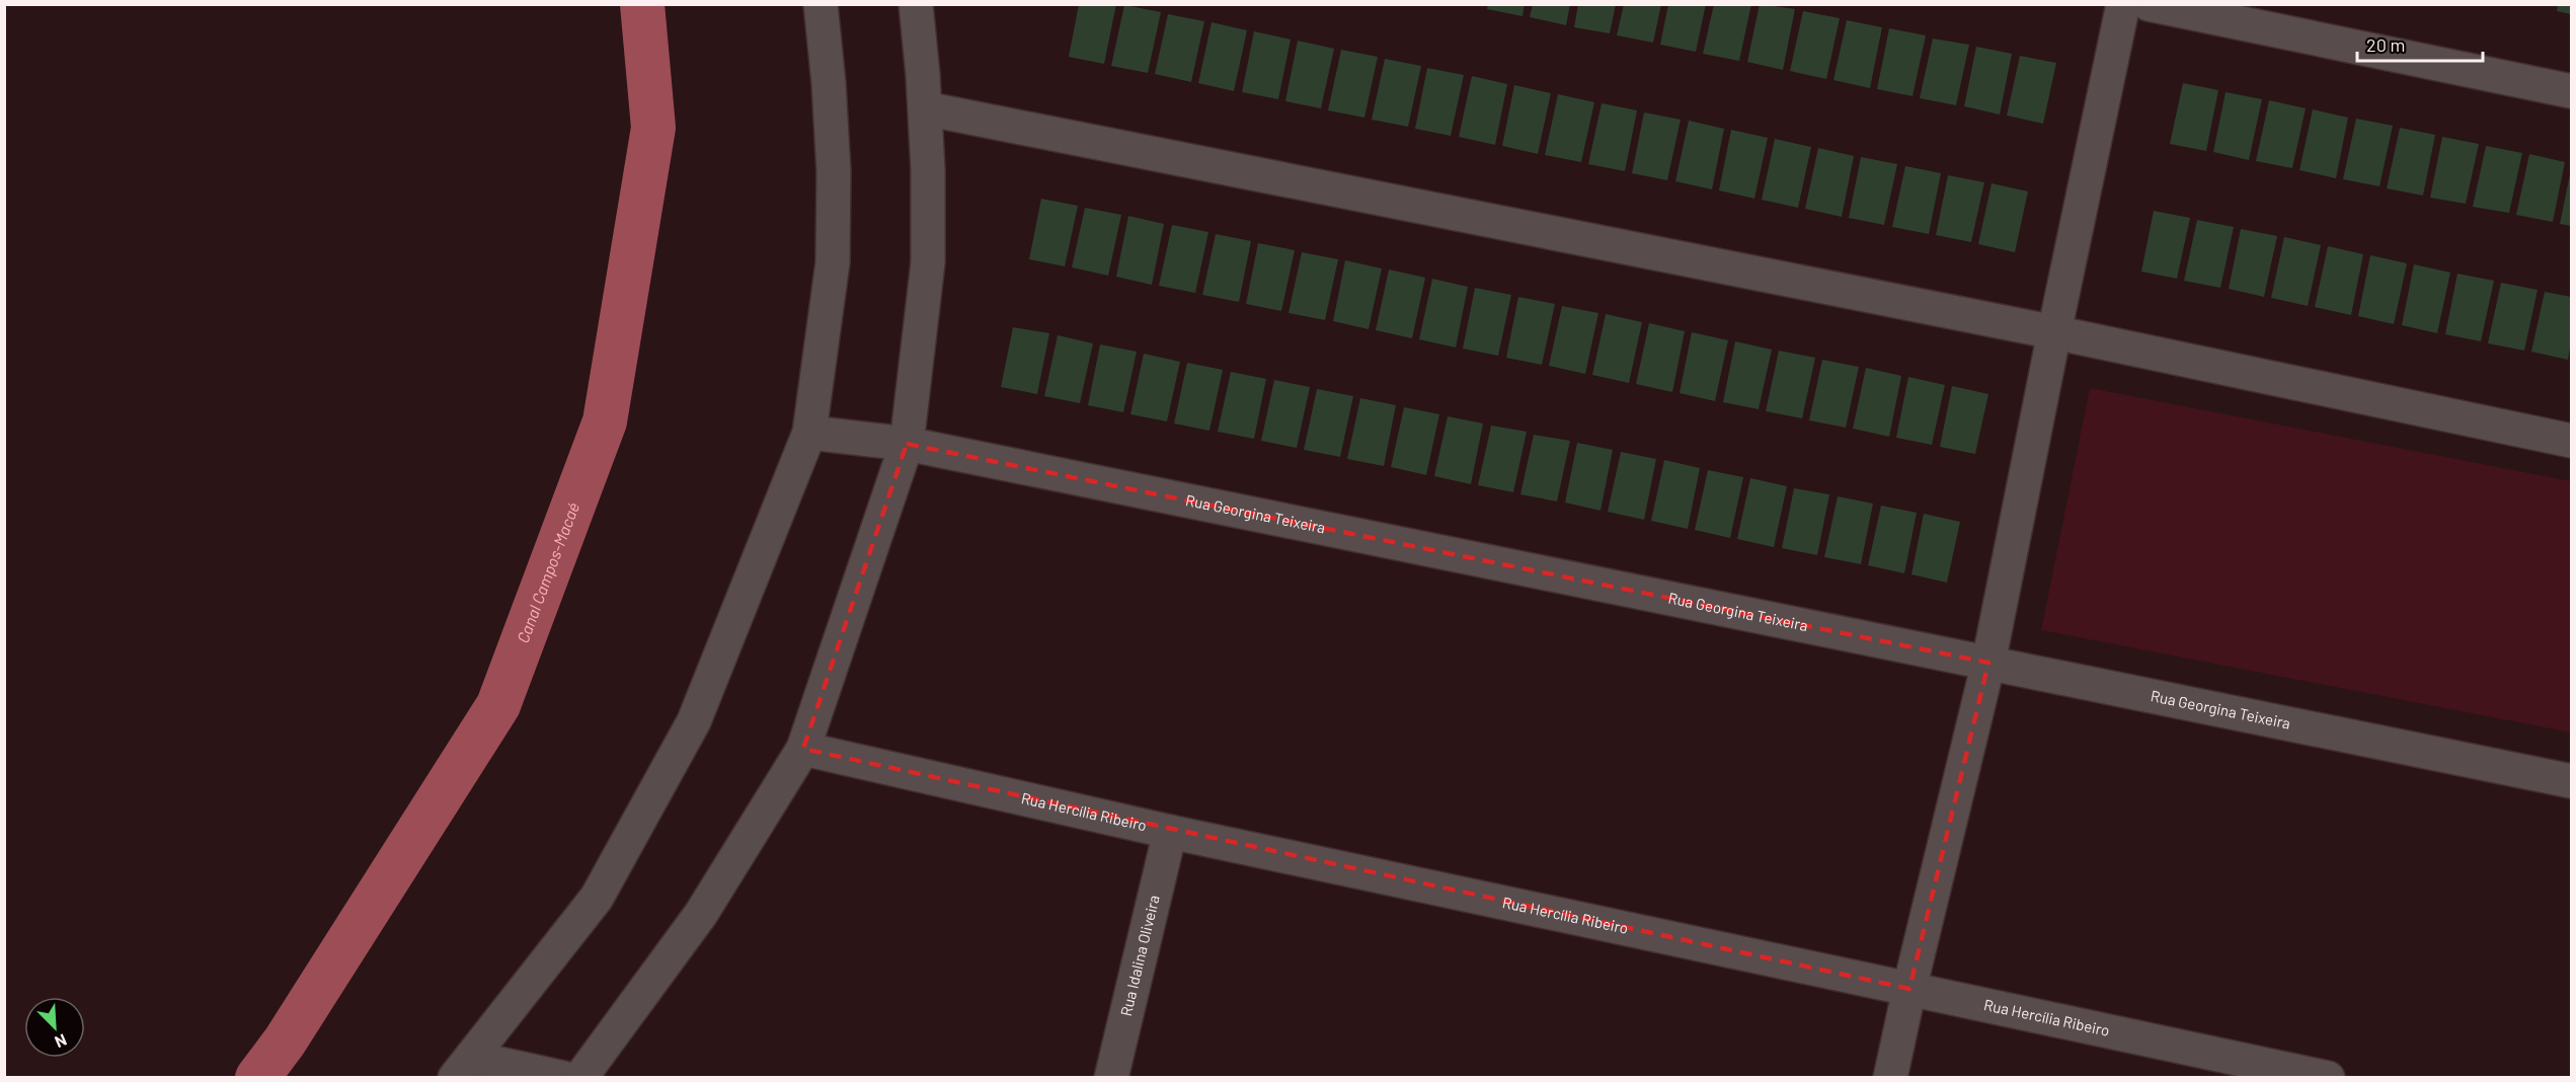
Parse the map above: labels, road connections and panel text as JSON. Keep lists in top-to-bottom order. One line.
{"streets":{"street":["Rua Georgina Teixeira","Rua Hercília Ribeiro","Rua Idalina Oliveira"]},"crossings":[["Rua Hercília Ribeiro","Rua Idalina Oliveira"]],"water":["Canal Campos-Macaé"],"scale_bar":"20 m","north":"bottom right"}
